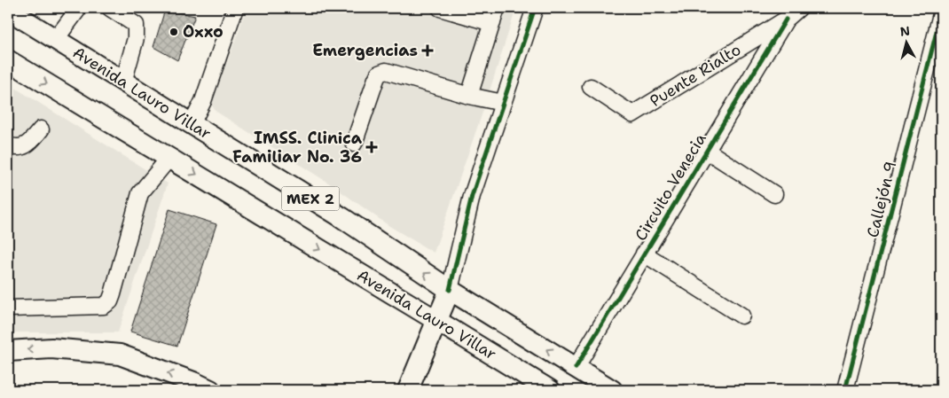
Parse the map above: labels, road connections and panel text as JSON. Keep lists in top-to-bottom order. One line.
{"streets":{"main road":["Avenida Lauro Villar","MEX 2"],"street":["Puente Rialto","Circuito Venecia","Callejón 9"]},"crossings":[["Puente Rialto","Circuito Venecia"],["Avenida Lauro Villar","Circuito Venecia"]],"places":{"other":["Oxxo"],"health":["Emergencias","IMSS. Clinica Familiar No. 36"]},"north":"top"}
